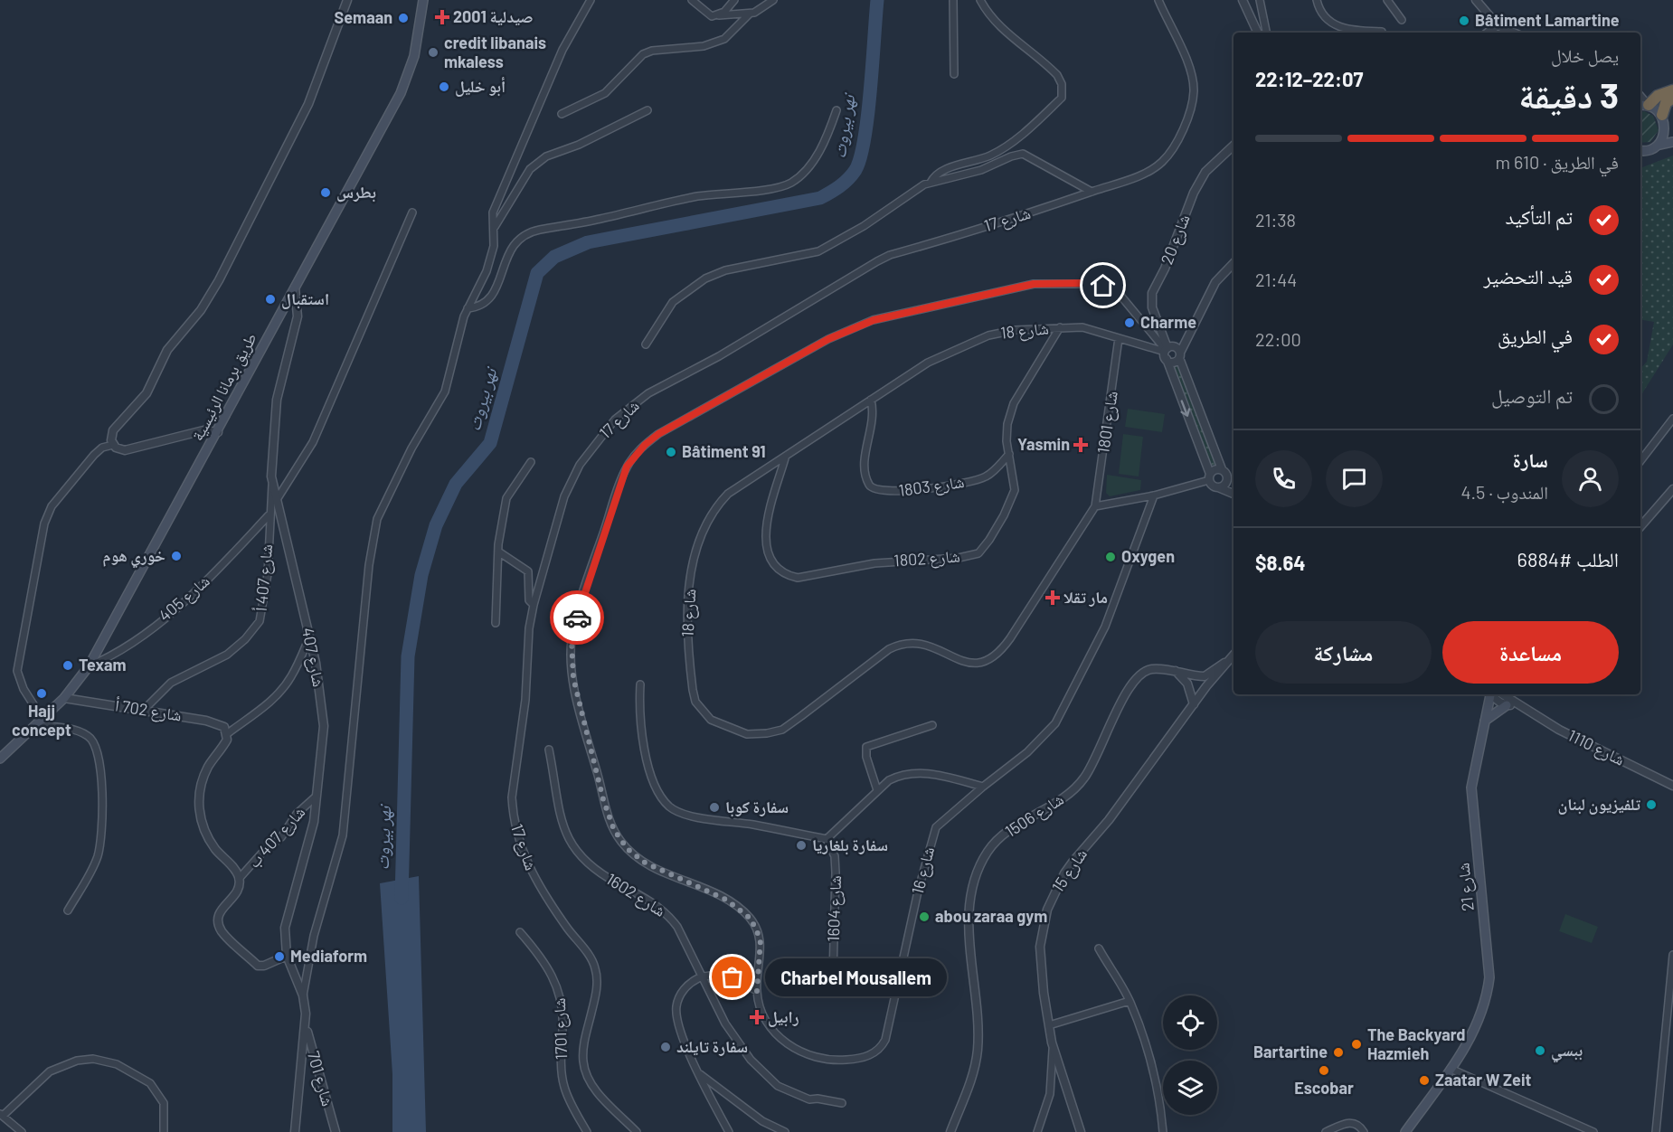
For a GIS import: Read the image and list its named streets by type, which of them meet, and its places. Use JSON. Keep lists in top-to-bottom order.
{
  "streets": {
    "main road": ["طريق برمانا الرئيسية", "شارع 21"],
    "street": [
      "شارع 17",
      "شارع 20",
      "شارع 18",
      "شارع 1801",
      "شارع 1803",
      "شارع 1802",
      "شارع 407 أ",
      "شارع 405",
      "شارع 407",
      "شارع 702 أ",
      "شارع 1110",
      "شارع 1506",
      "شارع 407 ب",
      "شارع 16",
      "شارع 15",
      "شارع 1602",
      "شارع 1604",
      "شارع 1701",
      "شارع 701"
    ]
  },
  "crossings": [
    ["شارع 20", "شارع 18"],
    ["شارع 18", "شارع 1801"],
    ["شارع 18", "شارع 1803"],
    ["شارع 18", "شارع 1802"],
    ["طريق برمانا الرئيسية", "شارع 405"],
    ["طريق برمانا الرئيسية", "شارع 407"],
    ["طريق برمانا الرئيسية", "شارع 702 أ"],
    ["شارع 1803", "شارع 1802"],
    ["شارع 407 أ", "شارع 405"],
    ["شارع 407 أ", "شارع 407"],
    ["شارع 407 أ", "شارع 702 أ"],
    ["شارع 407", "شارع 407 ب"],
    ["شارع 407", "شارع 701"],
    ["شارع 1506", "شارع 15"]
  ],
  "water": ["نهر بيروت"],
  "places": {
    "health": [
      "صيدلية 2001",
      "Yasmin",
      "مار تقلا",
      "رابيل"
    ],
    "other": [
      "Semaan",
      "Bâtiment Lamartine",
      "credit libanais mkaless",
      "أبو خليل",
      "بطرس",
      "استقبال",
      "Charme",
      "Bâtiment 91",
      "خوري هوم",
      "Oxygen",
      "Texam",
      "Hajj concept",
      "تلفيزيون لبنان",
      "سفارة كوبا",
      "سفارة بلغاريا",
      "abou zaraa gym",
      "Mediaform",
      "Charbel Mousallem",
      "The Backyard Hazmieh",
      "سفارة تايلند",
      "ببسي",
      "Bartartine",
      "Escobar",
      "Zaatar W Zeit"
    ]
  },
  "page": {
    "heading": ["3 دقيقة", "يصل خلال", "22:07–22:12"],
    "panel": [
      "سارة",
      "المندوب · 4.5",
      "الطلب #6884",
      "$8.64"
    ],
    "bar": "في الطريق · 610 m",
    "list": [
      ["تم التأكيد", "21:38"],
      ["قيد التحضير", "21:44"],
      ["في الطريق", "22:00"],
      "تم التوصيل"
    ],
    "buttons": ["مساعدة", "مشاركة"],
    "bubble": "Charbel Mousallem"
  }
}
